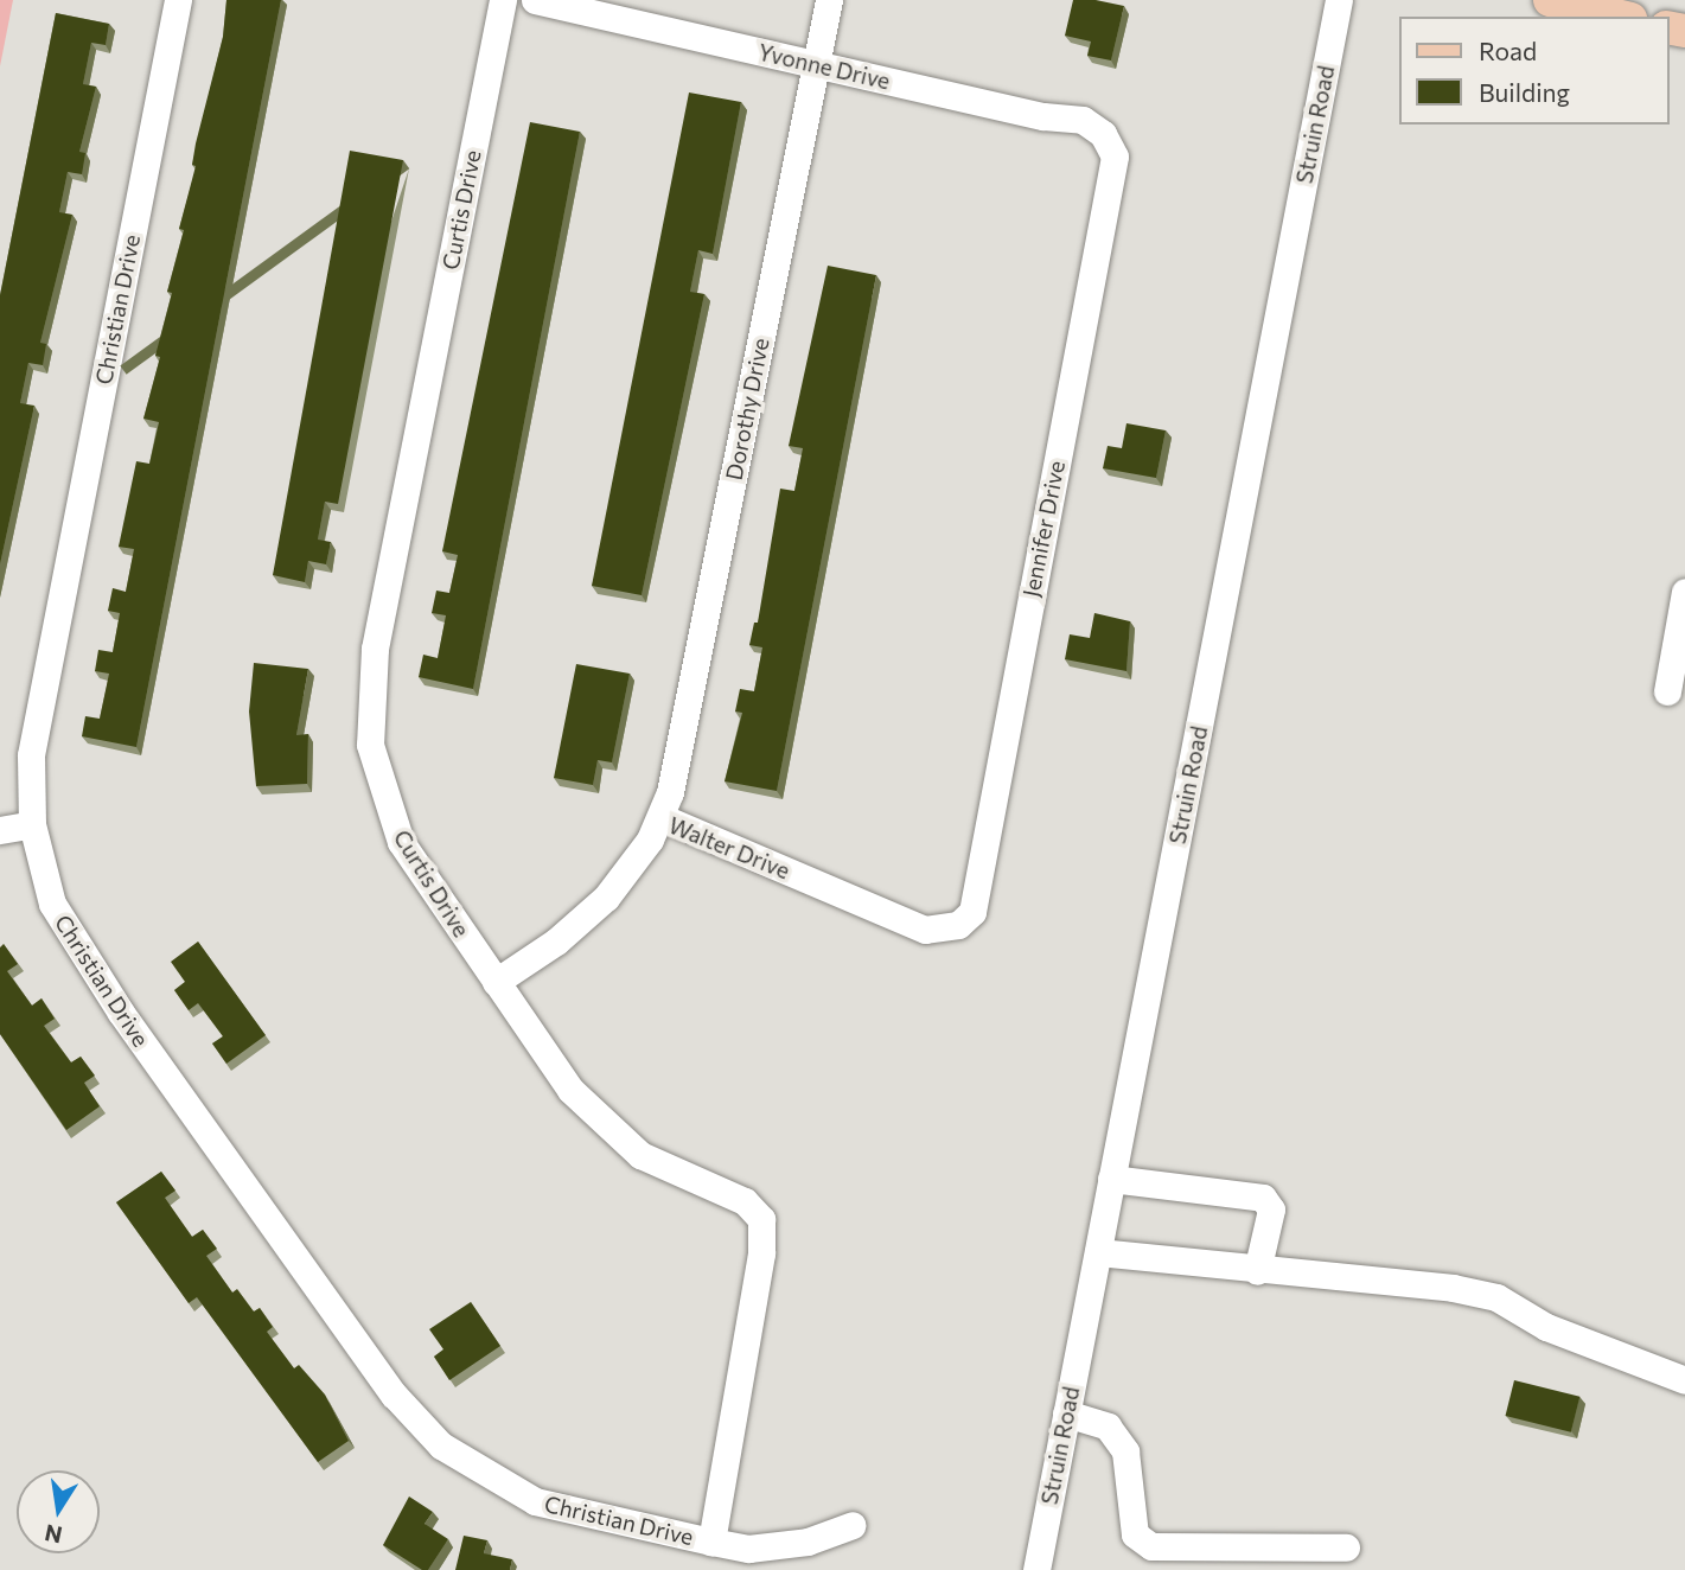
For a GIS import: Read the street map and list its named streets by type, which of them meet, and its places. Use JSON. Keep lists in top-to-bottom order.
{
  "streets": {
    "street": [
      "Yvonne Drive",
      "Struin Road",
      "Curtis Drive",
      "Christian Drive",
      "Dorothy Drive",
      "Jennifer Drive",
      "Walter Drive"
    ]
  },
  "crossings": [
    ["Yvonne Drive", "Dorothy Drive"],
    ["Yvonne Drive", "Jennifer Drive"],
    ["Curtis Drive", "Christian Drive"],
    ["Curtis Drive", "Walter Drive"],
    ["Dorothy Drive", "Walter Drive"],
    ["Jennifer Drive", "Walter Drive"]
  ],
  "legend": ["Road", "Building"],
  "north": "bottom"
}
